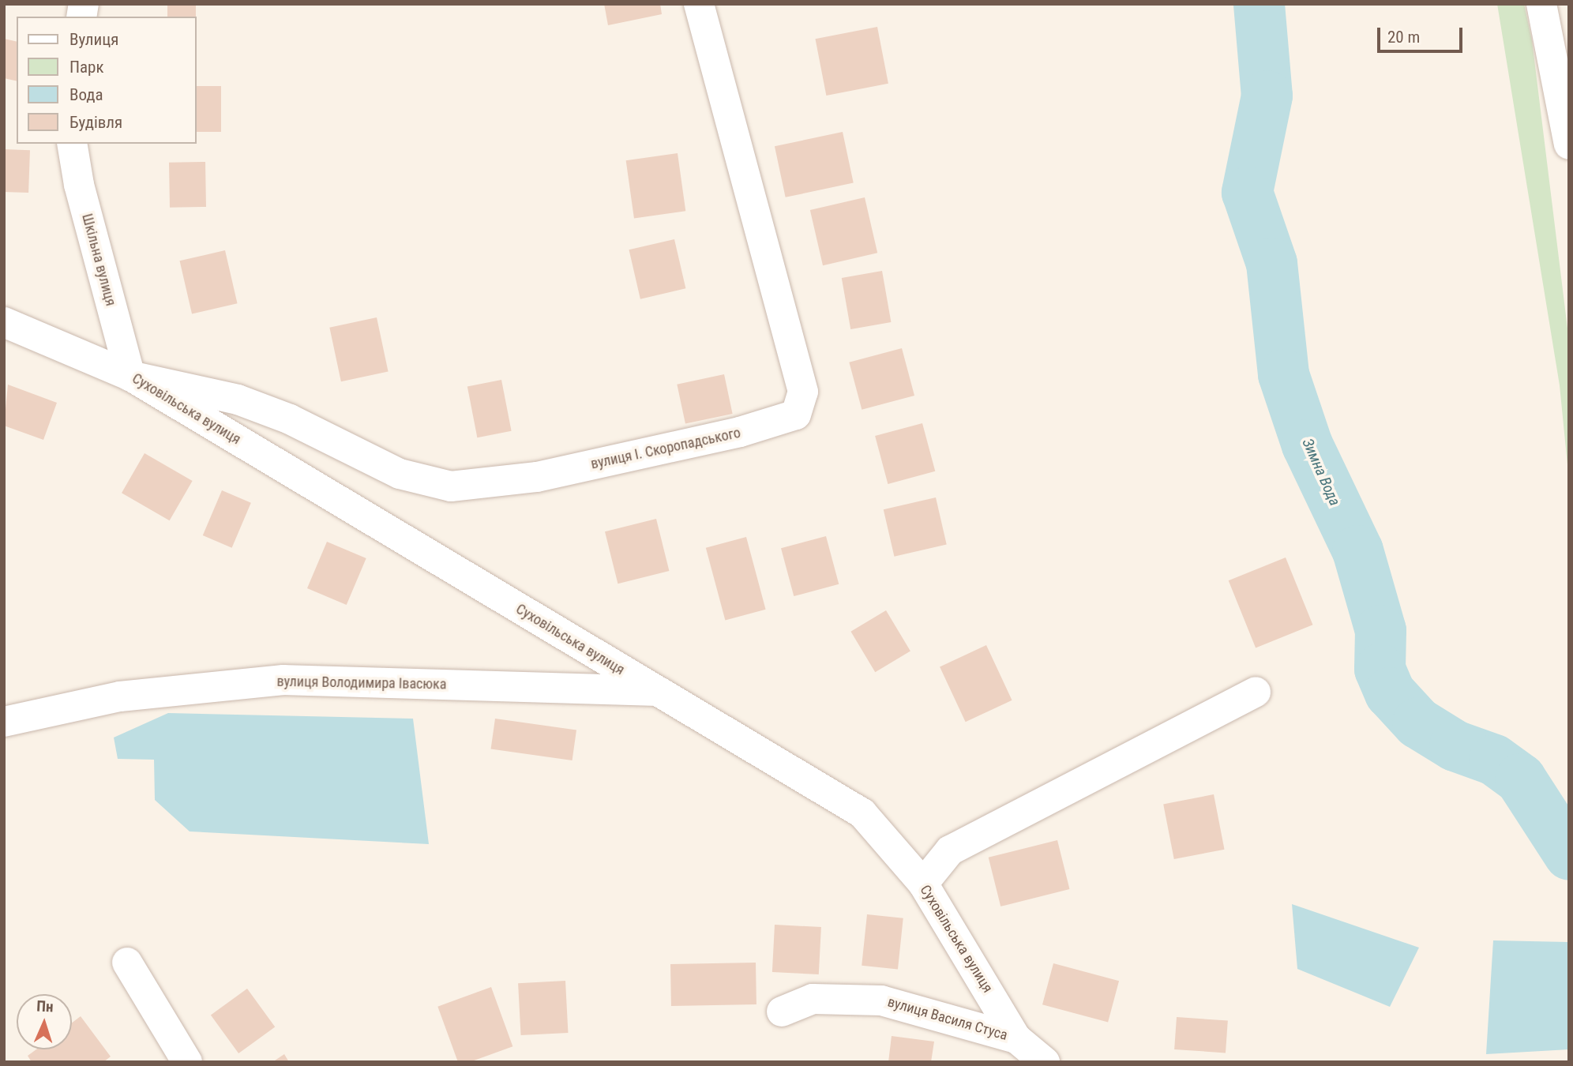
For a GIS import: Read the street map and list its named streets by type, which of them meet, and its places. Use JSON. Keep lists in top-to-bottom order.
{
  "streets": {
    "street": [
      "Шкільна вулиця",
      "Суховільська вулиця",
      "вулиця І. Скоропадського",
      "вулиця Володимира Івасюка",
      "вулиця Василя Стуса"
    ]
  },
  "crossings": [
    ["Шкільна вулиця", "Суховільська вулиця"],
    ["Шкільна вулиця", "вулиця І. Скоропадського"],
    ["Суховільська вулиця", "вулиця І. Скоропадського"],
    ["Суховільська вулиця", "вулиця Володимира Івасюка"],
    ["Суховільська вулиця", "вулиця Василя Стуса"]
  ],
  "water": ["Зимна Вода"],
  "legend": [
    "Вулиця",
    "Парк",
    "Вода",
    "Будівля"
  ],
  "scale_bar": "20 m",
  "north": "top"
}
